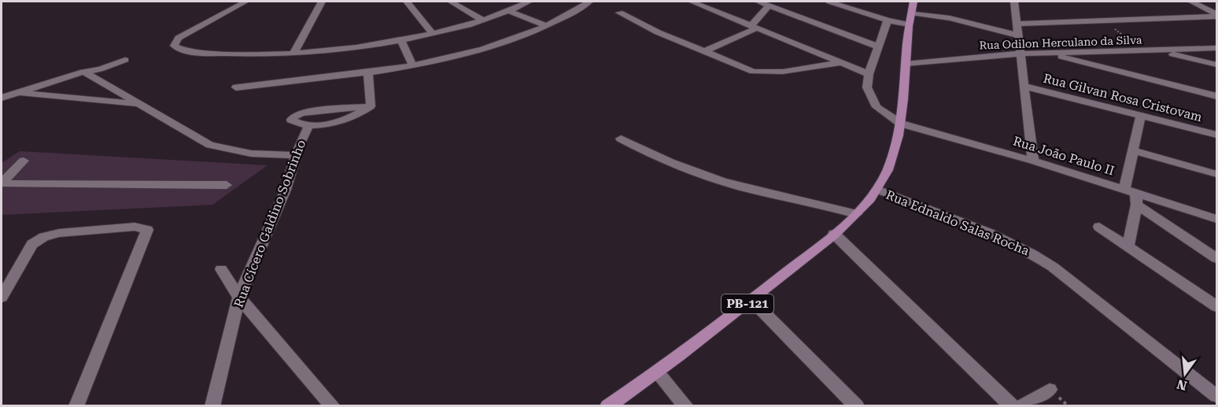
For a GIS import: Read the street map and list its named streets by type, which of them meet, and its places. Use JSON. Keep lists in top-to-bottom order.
{
  "streets": {
    "main road": ["PB-121"],
    "street": [
      "Rua Odilon Herculano da Silva",
      "Rua Gilvan Rosa Cristovam",
      "Rua João Paulo II",
      "Rua Ednaldo Salas Rocha",
      "Rua Cícero Galdino Sobrinho"
    ]
  },
  "crossings": [
    ["Rua Odilon Herculano da Silva", "PB-121"],
    ["Rua João Paulo II", "PB-121"],
    ["Rua Ednaldo Salas Rocha", "PB-121"]
  ],
  "north": "bottom"
}
